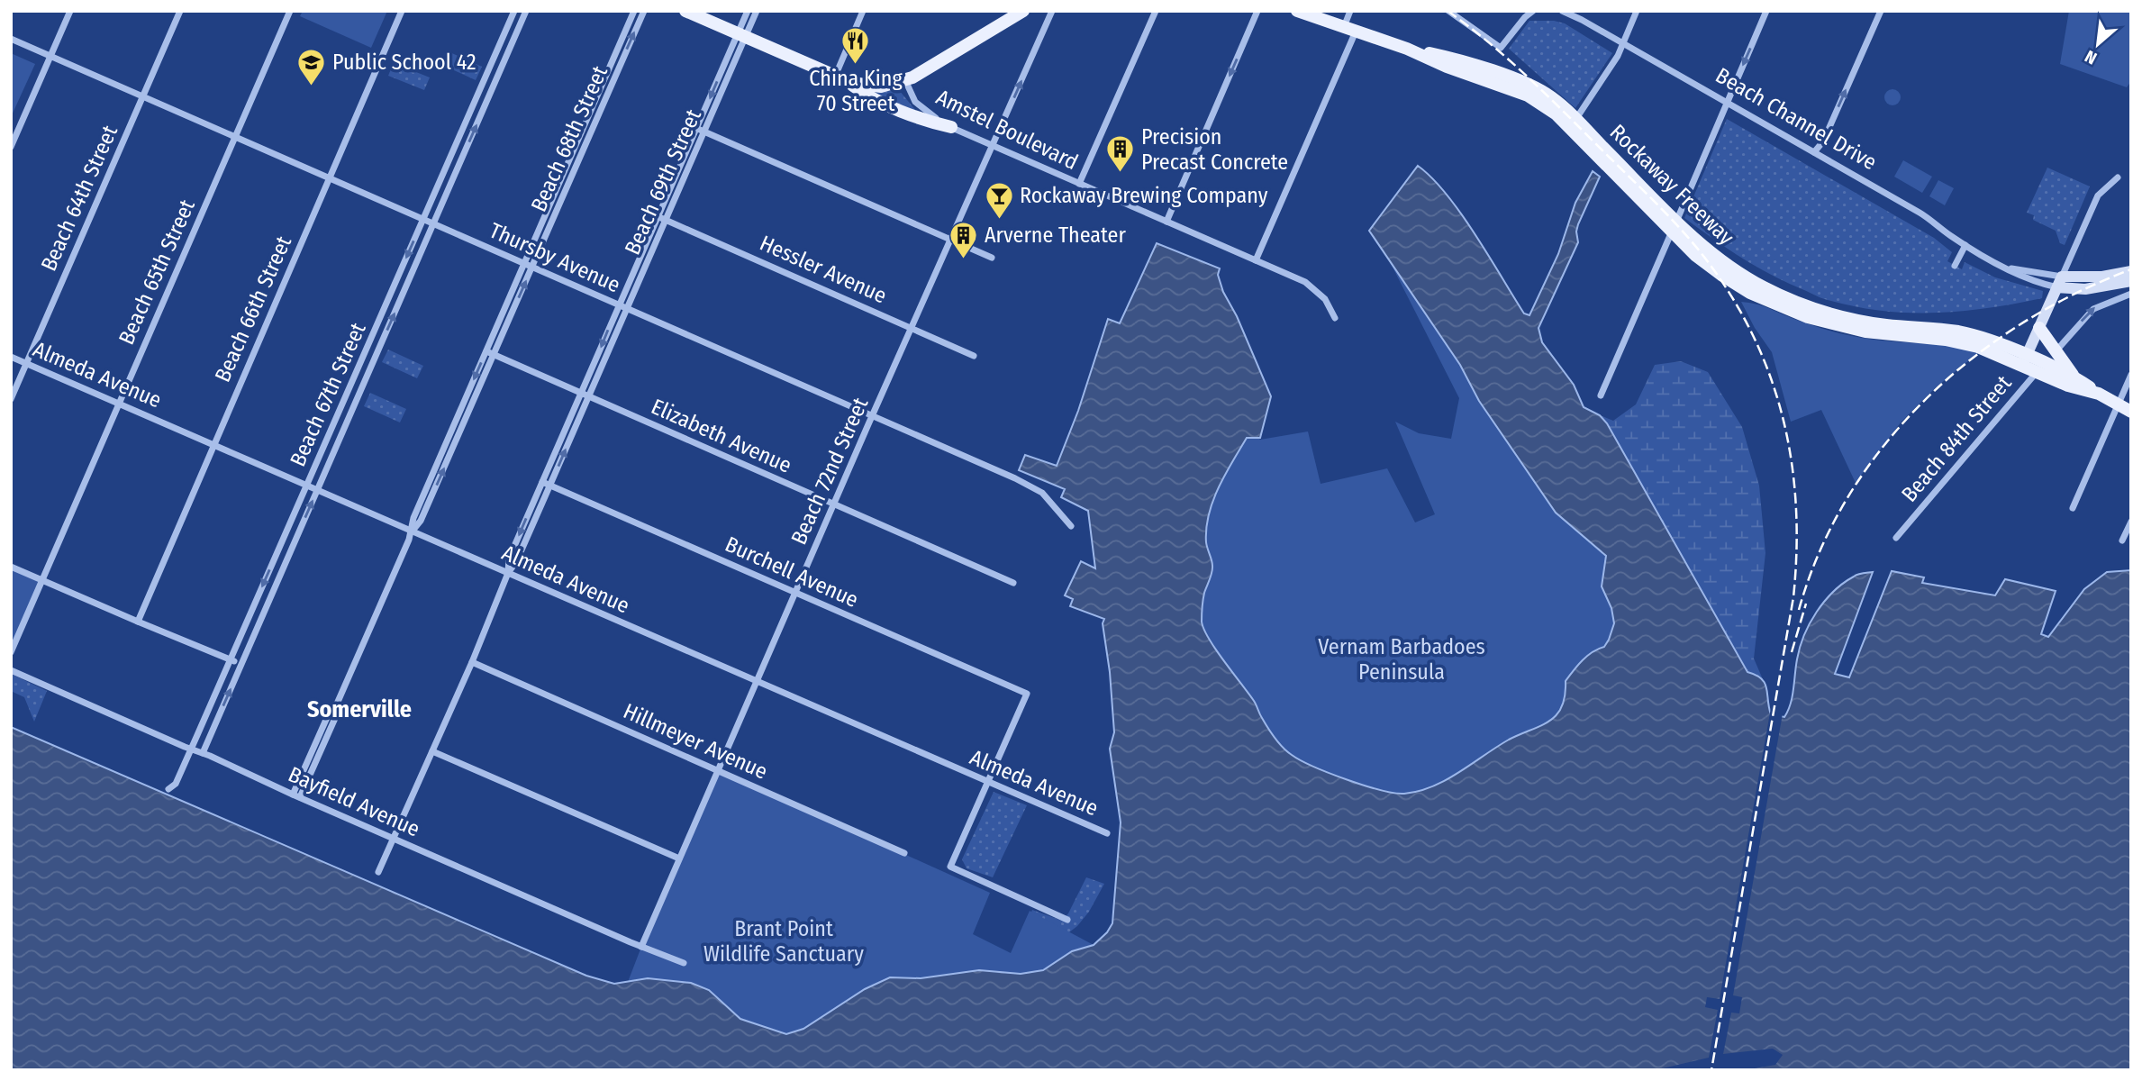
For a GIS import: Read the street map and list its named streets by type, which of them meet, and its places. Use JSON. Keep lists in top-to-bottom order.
{
  "streets": {
    "main road": ["Rockaway Freeway"],
    "street": [
      "Beach Channel Drive",
      "Amstel Boulevard",
      "Beach 68th Street",
      "Beach 69th Street",
      "Beach 64th Street",
      "Thursby Avenue",
      "Hessler Avenue",
      "Beach 65th Street",
      "Beach 66th Street",
      "Almeda Avenue",
      "Beach 67th Street",
      "Elizabeth Avenue",
      "Beach 84th Street",
      "Beach 72nd Street",
      "Burchell Avenue",
      "Hillmeyer Avenue",
      "Bayfield Avenue"
    ]
  },
  "crossings": [
    ["Beach Channel Drive", "Beach 84th Street"],
    ["Amstel Boulevard", "Beach 72nd Street"],
    ["Beach 68th Street", "Thursby Avenue"],
    ["Beach 68th Street", "Almeda Avenue"],
    ["Beach 68th Street", "Elizabeth Avenue"],
    ["Beach 68th Street", "Bayfield Avenue"],
    ["Beach 69th Street", "Thursby Avenue"],
    ["Beach 69th Street", "Hessler Avenue"],
    ["Beach 69th Street", "Almeda Avenue"],
    ["Beach 69th Street", "Elizabeth Avenue"],
    ["Beach 69th Street", "Burchell Avenue"],
    ["Beach 69th Street", "Hillmeyer Avenue"],
    ["Beach 69th Street", "Bayfield Avenue"],
    ["Rockaway Freeway", "Beach 84th Street"],
    ["Beach 64th Street", "Thursby Avenue"],
    ["Beach 64th Street", "Almeda Avenue"],
    ["Thursby Avenue", "Beach 65th Street"],
    ["Thursby Avenue", "Beach 66th Street"],
    ["Thursby Avenue", "Beach 67th Street"],
    ["Thursby Avenue", "Beach 72nd Street"],
    ["Hessler Avenue", "Beach 72nd Street"],
    ["Beach 65th Street", "Almeda Avenue"],
    ["Beach 66th Street", "Almeda Avenue"],
    ["Almeda Avenue", "Beach 67th Street"],
    ["Almeda Avenue", "Beach 72nd Street"],
    ["Almeda Avenue", "Burchell Avenue"],
    ["Beach 67th Street", "Bayfield Avenue"],
    ["Elizabeth Avenue", "Beach 72nd Street"],
    ["Beach 72nd Street", "Burchell Avenue"],
    ["Beach 72nd Street", "Hillmeyer Avenue"],
    ["Beach 72nd Street", "Bayfield Avenue"]
  ],
  "districts": ["Somerville"],
  "parks": ["Vernam Barbadoes Peninsula", "Brant Point Wildlife Sanctuary"],
  "places": {
    "restaurant": ["China King 70 Street"],
    "school or university": ["Public School 42"],
    "building": ["Precision Precast Concrete", "Arverne Theater"],
    "bar": ["Rockaway Brewing Company"]
  },
  "north": "bottom left"
}
